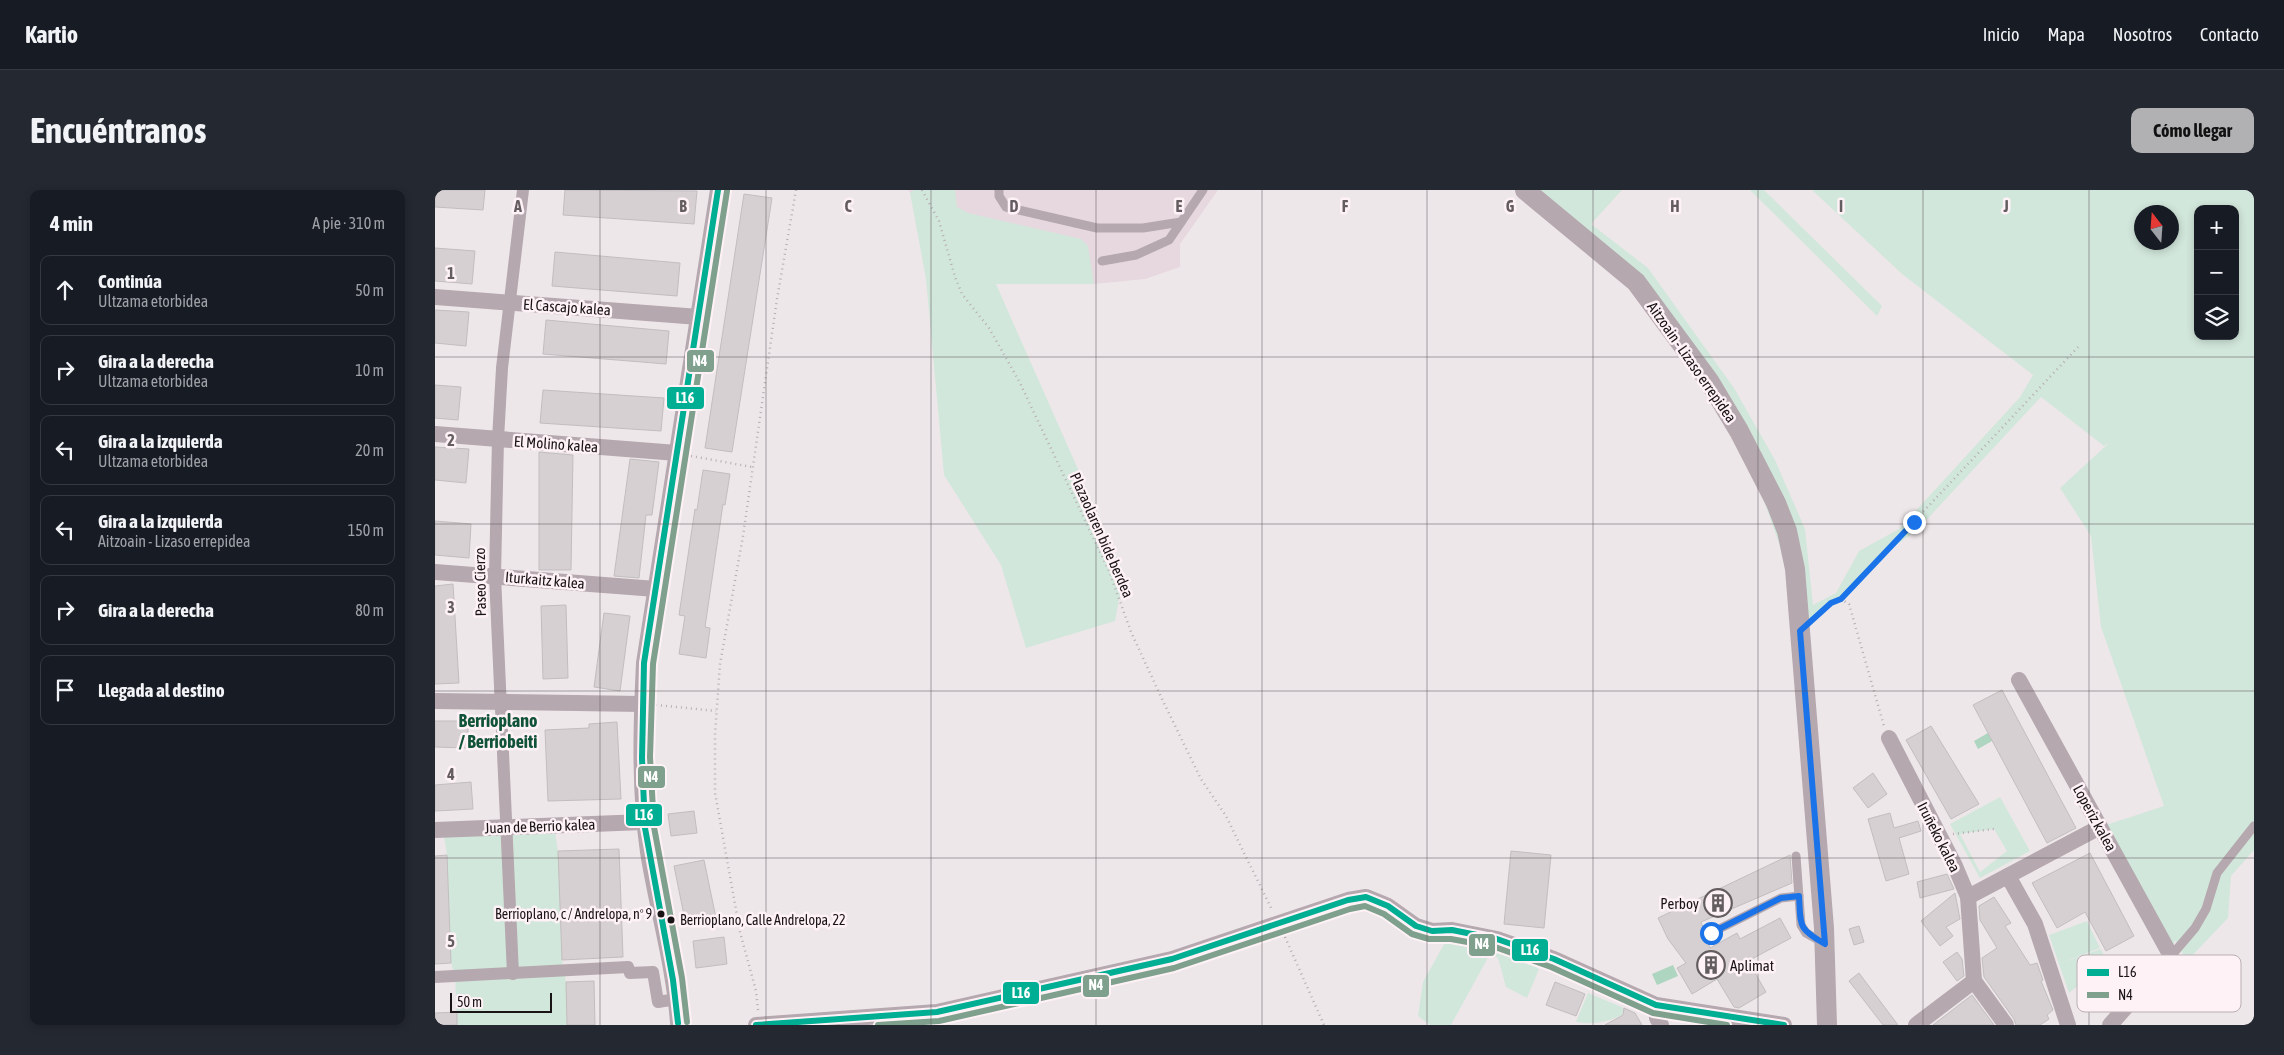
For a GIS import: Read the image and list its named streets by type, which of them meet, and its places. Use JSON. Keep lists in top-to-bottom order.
{
  "streets": {
    "street": [
      "El Cascajo kalea",
      "Aitzoain - Lizaso errepidea",
      "El Molino kalea",
      "Iturkaitz kalea",
      "Paseo Cierzo",
      "Loperiz kalea",
      "Juan de Berrio kalea",
      "Iruñeko kalea"
    ],
    "path": ["Plazaolaren bide berdea"]
  },
  "crossings": [
    ["El Cascajo kalea", "Paseo Cierzo"],
    ["El Molino kalea", "Paseo Cierzo"],
    ["Iturkaitz kalea", "Paseo Cierzo"],
    ["Paseo Cierzo", "Juan de Berrio kalea"]
  ],
  "districts": ["Berrioplano / Berriobeiti"],
  "places": {
    "building": ["Perboy", "Aplimat"],
    "other": ["Berrioplano, c / Andrelopa, nº 9", "Berrioplano, Calle Andrelopa, 22"]
  },
  "lines": ["transit line L16", "transit line N4"],
  "legend": ["L16", "N4"],
  "scale_bar": "50 m",
  "north": "top",
  "page": {
    "header": "Kartio",
    "nav": [
      "Inicio",
      "Mapa",
      "Nosotros",
      "Contacto"
    ],
    "buttons": "Cómo llegar",
    "title": "Encuéntranos",
    "heading": ["4 min", "A pie · 310 m"],
    "map_buttons": ["+", "−"],
    "list": [
      ["Continúa", "Ultzama etorbidea", "50 m"],
      ["Gira a la derecha", "Ultzama etorbidea", "10 m"],
      ["Gira a la izquierda", "Ultzama etorbidea", "20 m"],
      ["Gira a la izquierda", "Aitzoain - Lizaso errepidea", "150 m"],
      ["Gira a la derecha", "80 m"],
      "Llegada al destino"
    ],
    "scale": "50 m"
  },
  "grid": {
    "columns": [
      "A",
      "B",
      "C",
      "D",
      "E",
      "F",
      "G",
      "H",
      "I",
      "J"
    ],
    "rows": [
      "1",
      "2",
      "3",
      "4",
      "5"
    ]
  }
}
